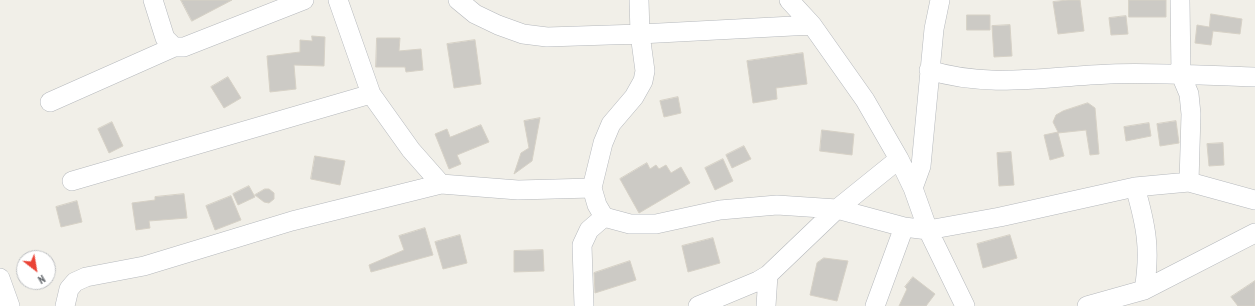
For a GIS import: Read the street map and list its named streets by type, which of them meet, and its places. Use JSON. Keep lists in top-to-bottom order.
{
  "north": "bottom right"
}
